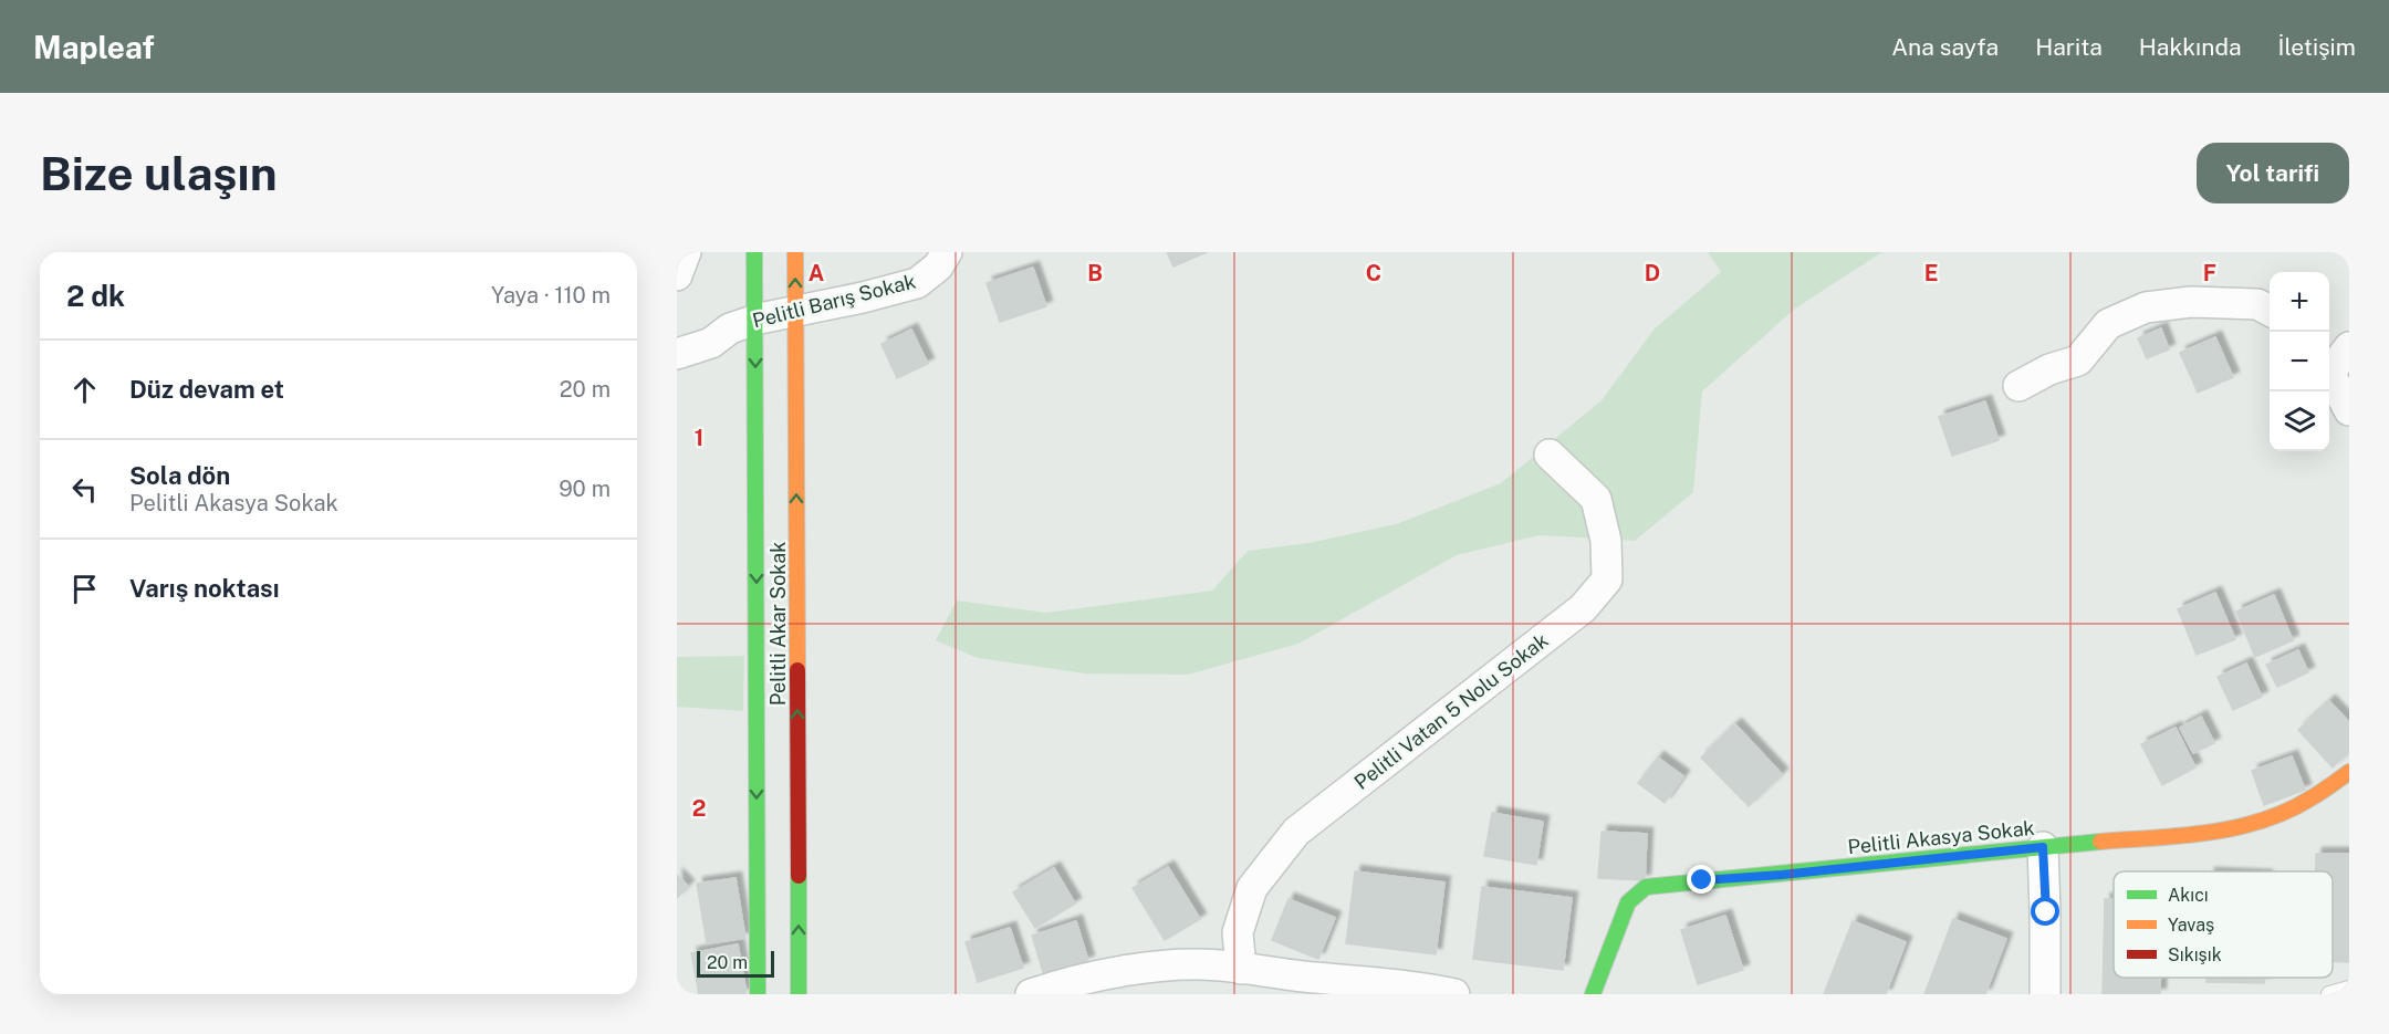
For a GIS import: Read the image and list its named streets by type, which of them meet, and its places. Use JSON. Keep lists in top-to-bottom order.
{
  "streets": {
    "main road": ["Pelitli Akar Sokak", "Pelitli Akasya Sokak"],
    "street": ["Pelitli Barış Sokak", "Pelitli Vatan 5 Nolu Sokak"]
  },
  "crossings": [
    ["Pelitli Barış Sokak", "Pelitli Akar Sokak"]
  ],
  "legend": ["Akıcı", "Yavaş", "Sıkışık"],
  "scale_bar": "20 m",
  "page": {
    "header": "Mapleaf",
    "nav": [
      "Ana sayfa",
      "Harita",
      "Hakkında",
      "İletişim"
    ],
    "buttons": "Yol tarifi",
    "title": "Bize ulaşın",
    "heading": ["2 dk", "Yaya · 110 m"],
    "map_buttons": ["+", "−"],
    "list": [
      ["Düz devam et", "20 m"],
      ["Sola dön", "Pelitli Akasya Sokak", "90 m"],
      "Varış noktası"
    ],
    "scale": "20 m"
  },
  "grid": {
    "columns": [
      "A",
      "B",
      "C",
      "D",
      "E",
      "F"
    ],
    "rows": ["1", "2"]
  }
}
